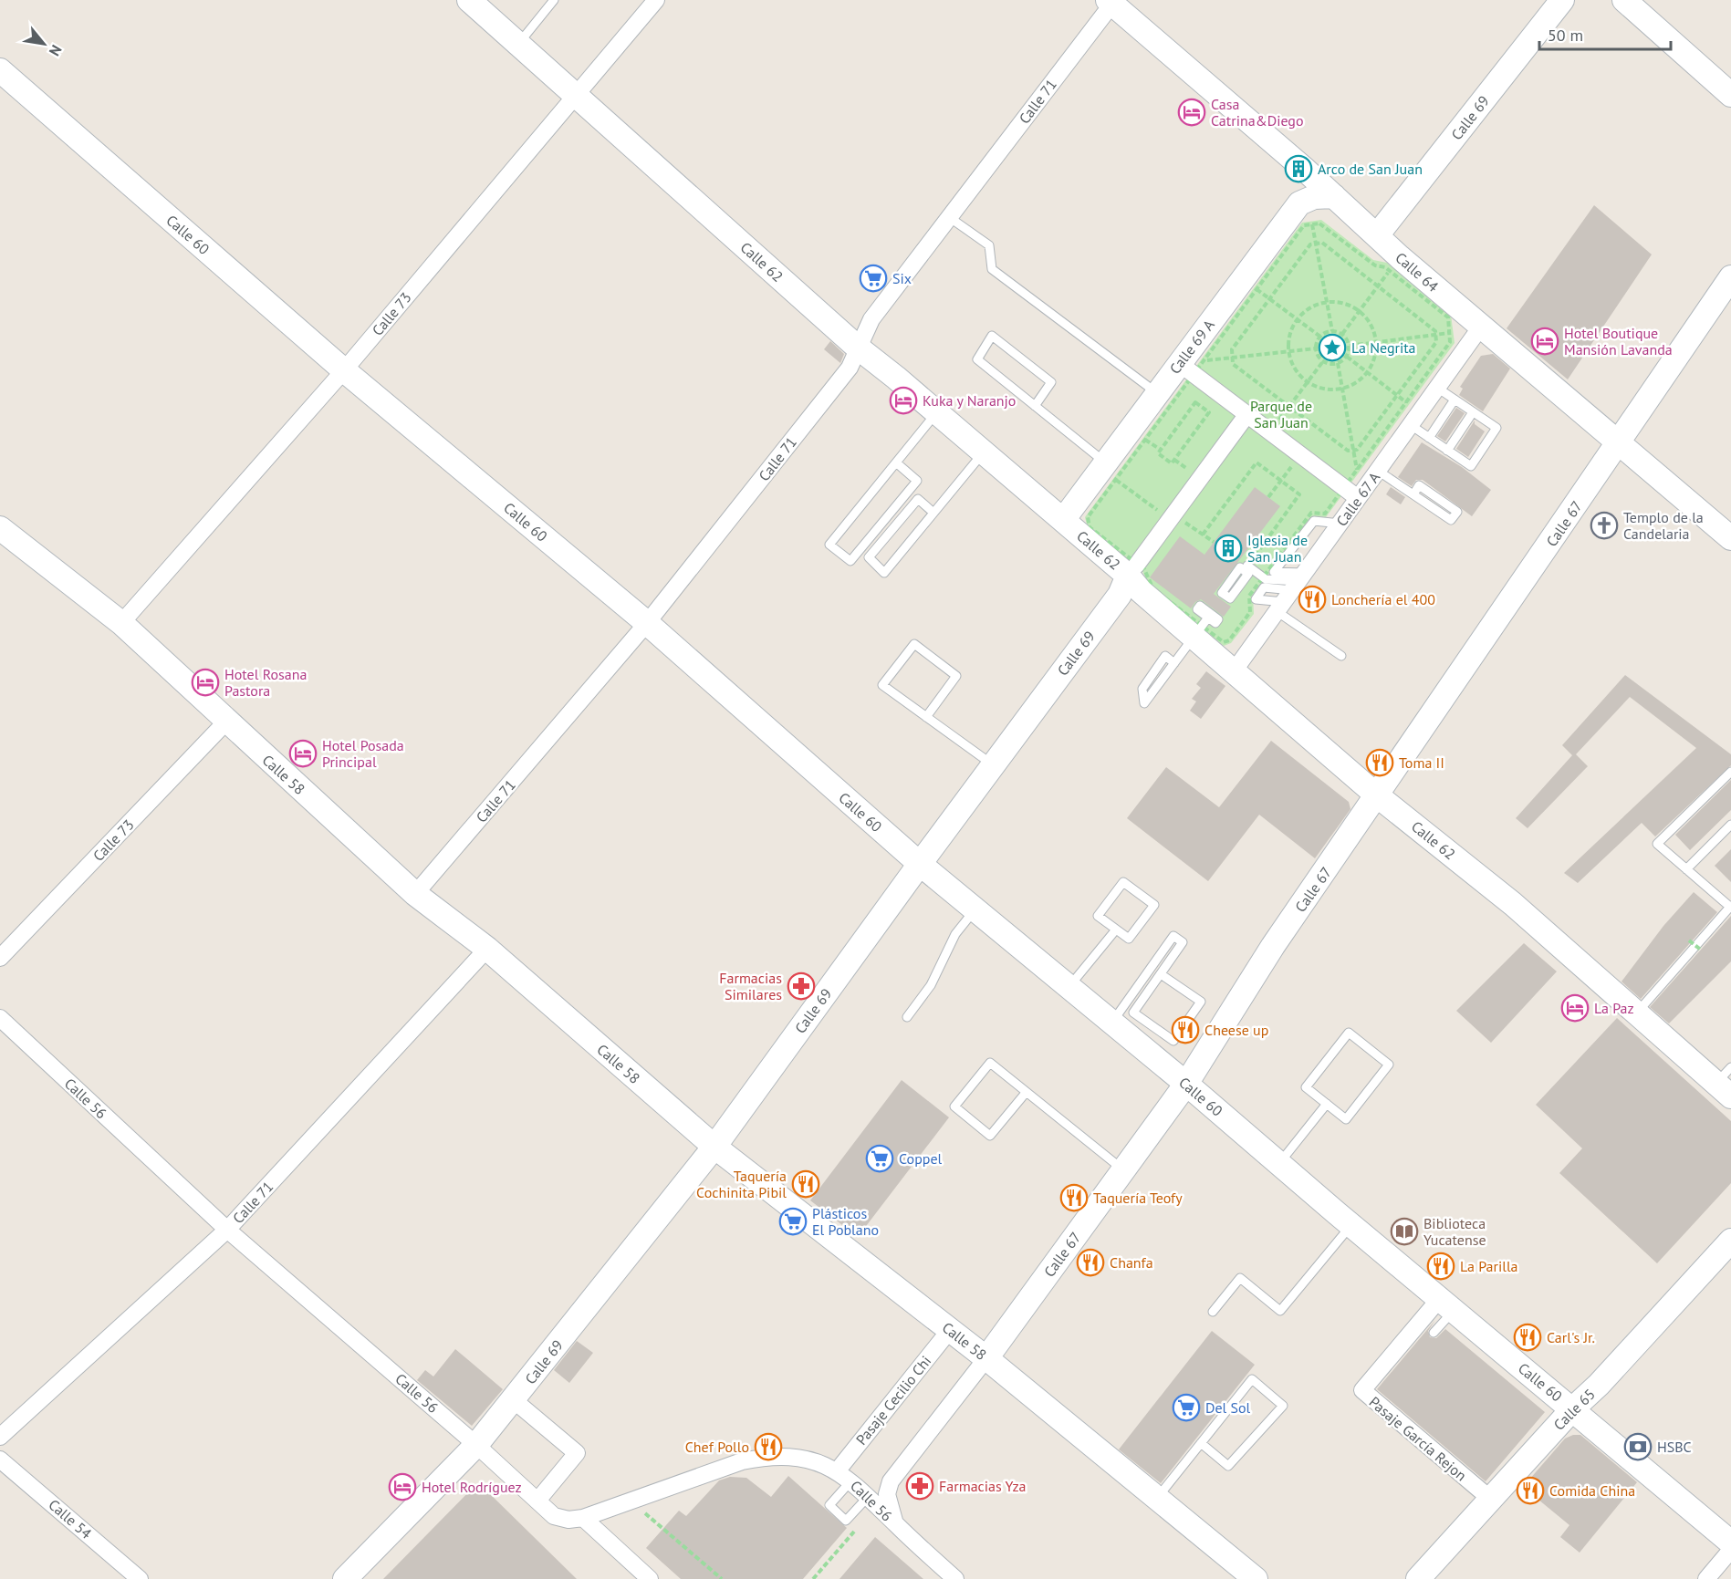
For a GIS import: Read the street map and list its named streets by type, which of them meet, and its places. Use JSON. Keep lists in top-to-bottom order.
{
  "streets": {
    "main road": [
      "Calle 69",
      "Calle 60",
      "Calle 62",
      "Calle 64",
      "Calle 69 A",
      "Calle 67",
      "Calle 58",
      "Calle 65"
    ],
    "street": [
      "Calle 71",
      "Calle 73",
      "Calle 67 A",
      "Calle 56",
      "Pasaje Cecilio Chi",
      "Pasaje García Rejon",
      "Calle 54"
    ]
  },
  "crossings": [
    ["Calle 71", "Calle 60"],
    ["Calle 71", "Calle 62"],
    ["Calle 71", "Calle 64"],
    ["Calle 71", "Calle 58"],
    ["Calle 71", "Calle 56"],
    ["Calle 69", "Calle 60"],
    ["Calle 69", "Calle 62"],
    ["Calle 69", "Calle 64"],
    ["Calle 69", "Calle 58"],
    ["Calle 69", "Calle 56"],
    ["Calle 60", "Calle 73"],
    ["Calle 60", "Calle 67"],
    ["Calle 60", "Calle 65"],
    ["Calle 60", "Pasaje García Rejon"],
    ["Calle 62", "Calle 73"],
    ["Calle 62", "Calle 69 A"],
    ["Calle 62", "Calle 67 A"],
    ["Calle 62", "Calle 67"],
    ["Calle 64", "Calle 69 A"],
    ["Calle 64", "Calle 67 A"],
    ["Calle 64", "Calle 67"],
    ["Calle 73", "Calle 58"],
    ["Calle 67", "Calle 58"],
    ["Calle 67", "Calle 56"],
    ["Calle 58", "Pasaje Cecilio Chi"],
    ["Calle 56", "Pasaje Cecilio Chi"]
  ],
  "parks": ["Parque de San Juan"],
  "places": {
    "hotel": [
      "Casa Catrina&Diego",
      "Hotel Boutique Mansión Lavanda",
      "Kuka y Naranjo",
      "Hotel Rosana Pastora",
      "Hotel Posada Principal",
      "La Paz",
      "Hotel Rodríguez"
    ],
    "building": ["Arco de San Juan", "Iglesia de San Juan"],
    "supermarket": [
      "Six",
      "Coppel",
      "Plásticos El Poblano",
      "Del Sol"
    ],
    "place": ["La Negrita"],
    "church": ["Templo de la Candelaria"],
    "restaurant": [
      "Lonchería el 400",
      "Toma II",
      "Cheese up",
      "Taquería Cochinita Pibil",
      "Taquería Teofy",
      "Chanfa",
      "La Parilla",
      "Carl's Jr.",
      "Chef Pollo",
      "Comida China"
    ],
    "pharmacy": ["Farmacias Similares", "Farmacias Yza"],
    "library": ["Biblioteca Yucatense"],
    "bank": ["HSBC"]
  },
  "scale_bar": "50 m",
  "north": "bottom right"
}
